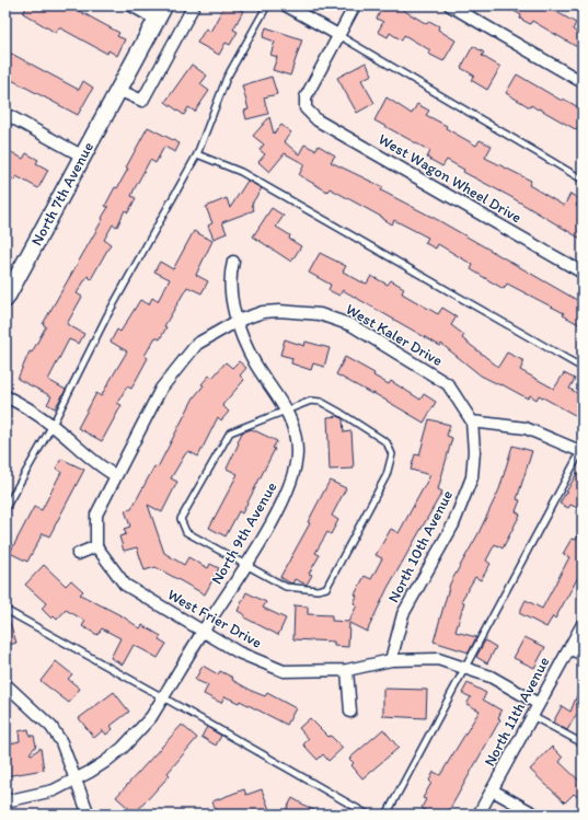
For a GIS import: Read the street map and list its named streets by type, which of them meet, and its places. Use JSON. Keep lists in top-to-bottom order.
{
  "streets": {
    "main road": ["North 7th Avenue"],
    "street": [
      "West Wagon Wheel Drive",
      "West Kaler Drive",
      "North 9th Avenue",
      "North 10th Avenue",
      "West Frier Drive",
      "North 11th Avenue"
    ]
  },
  "crossings": [
    ["West Kaler Drive", "North 9th Avenue"],
    ["West Kaler Drive", "North 10th Avenue"],
    ["North 9th Avenue", "West Frier Drive"],
    ["North 10th Avenue", "West Frier Drive"],
    ["West Frier Drive", "North 11th Avenue"]
  ]
}
